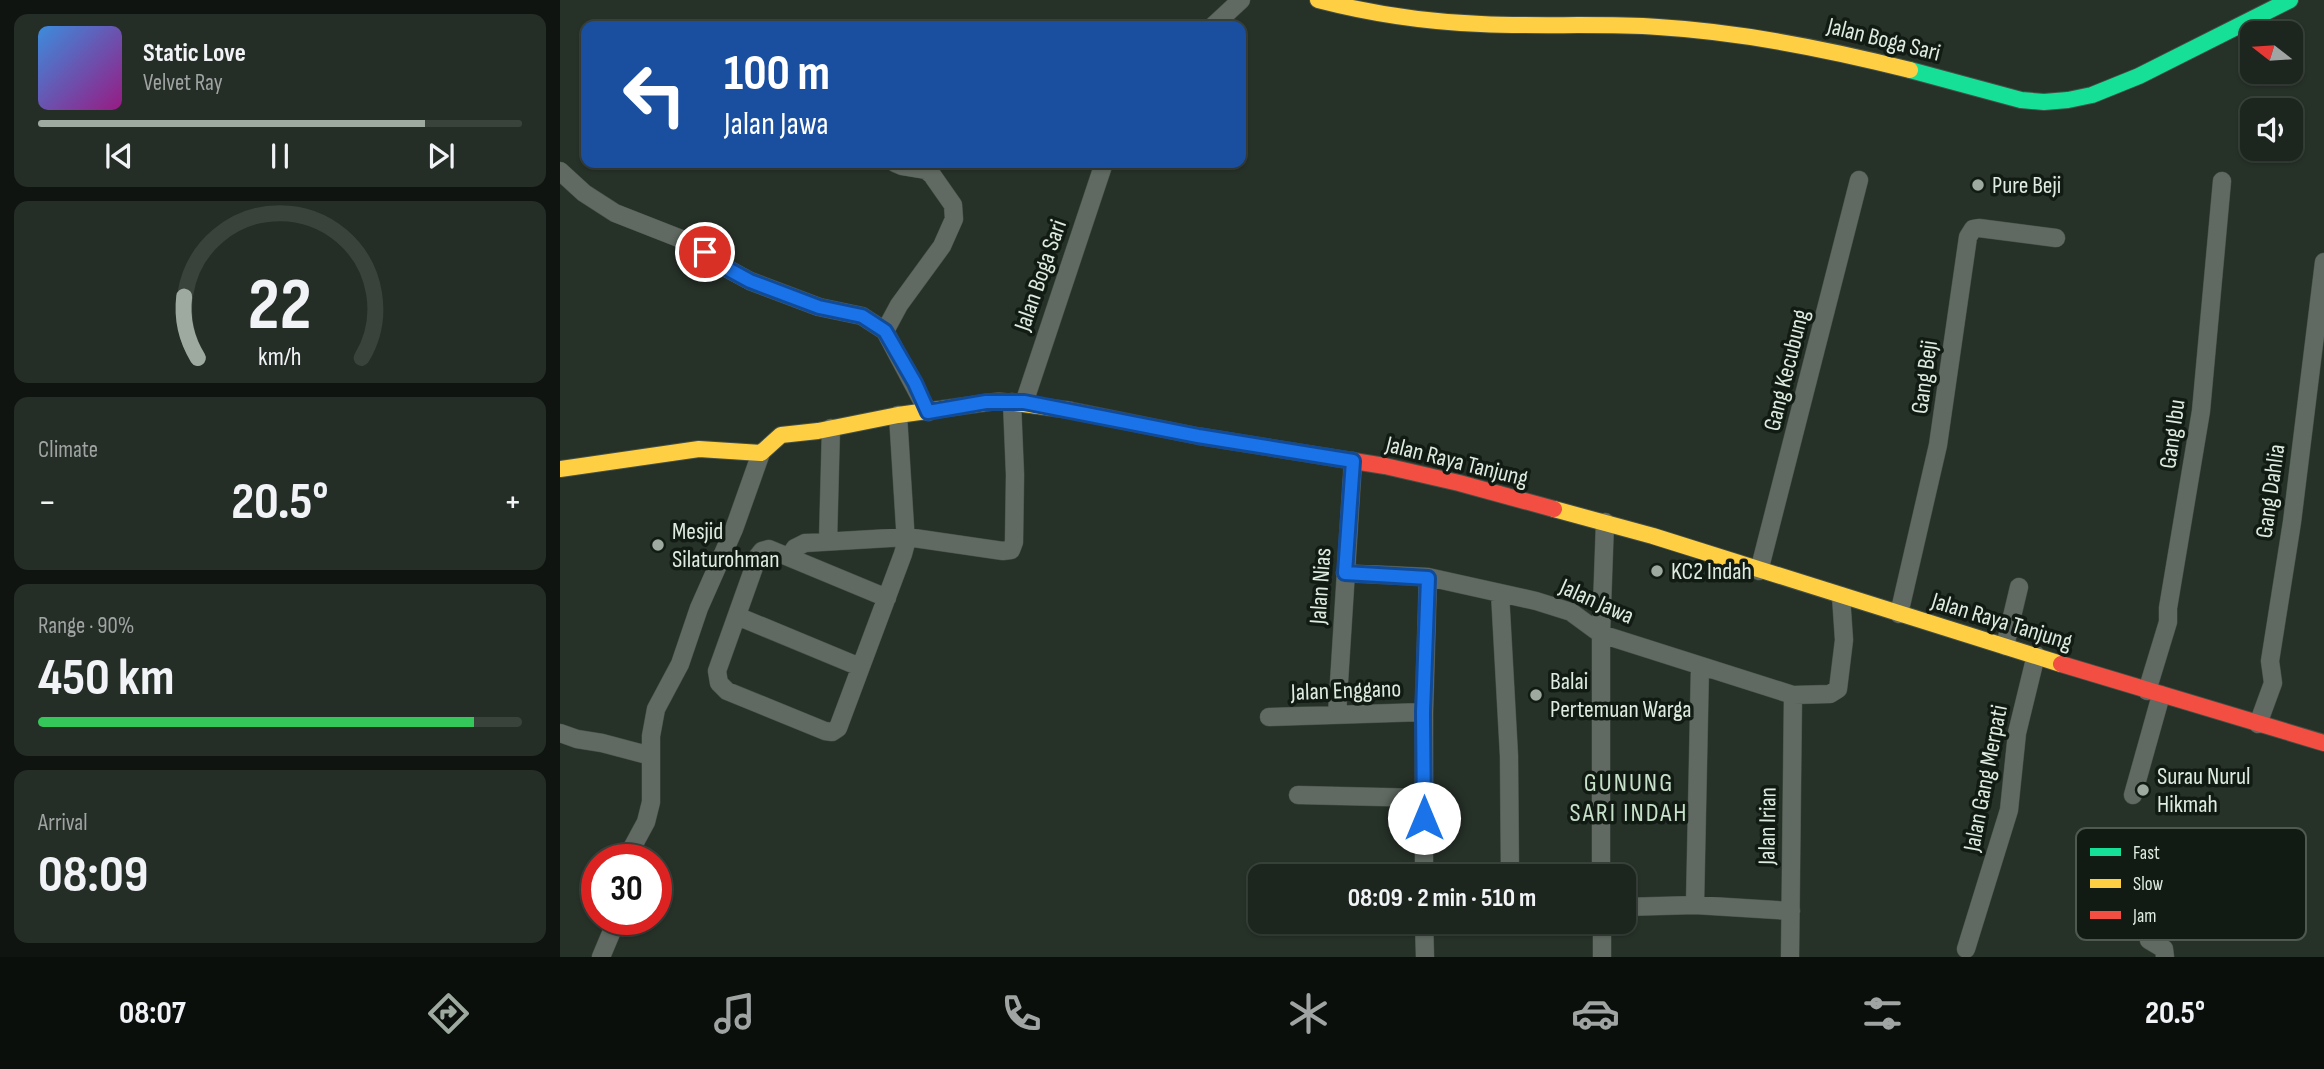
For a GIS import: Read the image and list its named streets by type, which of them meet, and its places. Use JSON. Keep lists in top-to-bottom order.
{
  "streets": {
    "main road": ["Jalan Boga Sari", "Jalan Raya Tanjung"],
    "street": [
      "Gang Kecubung",
      "Gang Beji",
      "Gang Ibu",
      "Gang Dahlia",
      "Jalan Nias",
      "Jalan Jawa",
      "Jalan Enggano",
      "Jalan Gang Merpati",
      "Jalan Irian"
    ]
  },
  "crossings": [
    ["Jalan Boga Sari", "Jalan Raya Tanjung"],
    ["Gang Kecubung", "Jalan Raya Tanjung"],
    ["Gang Beji", "Jalan Raya Tanjung"],
    ["Gang Ibu", "Jalan Raya Tanjung"],
    ["Jalan Raya Tanjung", "Gang Dahlia"],
    ["Jalan Raya Tanjung", "Jalan Nias"],
    ["Jalan Raya Tanjung", "Jalan Jawa"],
    ["Jalan Raya Tanjung", "Jalan Gang Merpati"],
    ["Jalan Nias", "Jalan Jawa"],
    ["Jalan Nias", "Jalan Enggano"],
    ["Jalan Jawa", "Jalan Irian"]
  ],
  "districts": ["GUNUNG SARI INDAH"],
  "places": [
    "Pure Beji",
    "Mesjid Silaturohman",
    "KC2 Indah",
    "Balai Pertemuan Warga",
    "Surau Nurul Hikmah"
  ],
  "legend": ["Fast", "Slow", "Jam"],
  "north": "left",
  "page": {
    "turn": ["100 m", "Jalan Jawa"],
    "song": ["Static Love", "Velvet Ray"],
    "tile": [
      "Climate",
      ["Range · 90%", "450 km"],
      ["Arrival", "08:09"]
    ],
    "heat": ["−", "20.5°", "+"],
    "limit": "30",
    "trip": "08:09 · 2 min · 510 m",
    "tabs": ["08:07", "20.5°"],
    "gauge": ["22", "km/h"]
  }
}
